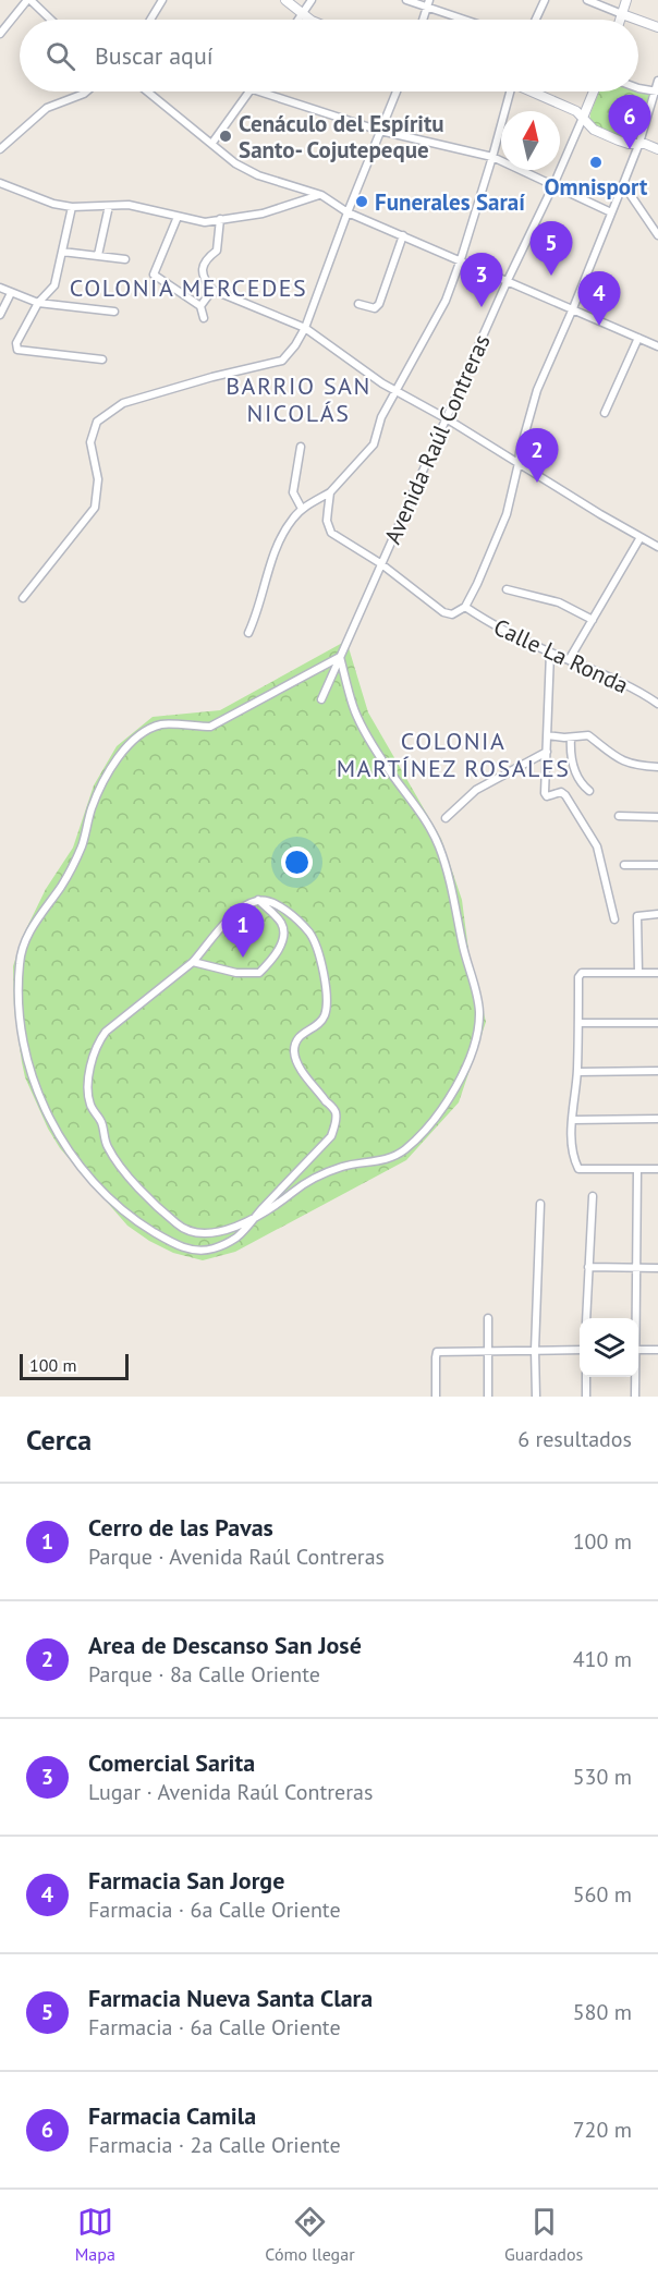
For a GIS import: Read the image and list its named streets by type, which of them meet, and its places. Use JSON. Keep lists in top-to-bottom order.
{
  "streets": {
    "street": ["Avenida Raúl Contreras", "Calle La Ronda"]
  },
  "districts": ["COLONIA MERCEDES", "BARRIO SAN NICOLÁS", "COLONIA MARTÍNEZ ROSALES"],
  "places": ["Cenáculo del Espíritu Santo- Cojutepeque", "Omnisport", "Funerales Saraí"],
  "scale_bar": "100 m",
  "north": "top",
  "page": {
    "search": "Buscar aquí",
    "pins": [
      "6",
      "5",
      "3",
      "4",
      "2",
      "1"
    ],
    "scale": "100 m",
    "heading": ["Cerca", "6 resultados"],
    "list": [
      {
        "mark": "1",
        "name": "Cerro de las Pavas",
        "note": "Parque · Avenida Raúl Contreras",
        "value": "100 m"
      },
      {
        "mark": "2",
        "name": "Area de Descanso San José",
        "note": "Parque · 8a Calle Oriente",
        "value": "410 m"
      },
      {
        "mark": "3",
        "name": "Comercial Sarita",
        "note": "Lugar · Avenida Raúl Contreras",
        "value": "530 m"
      },
      {
        "mark": "4",
        "name": "Farmacia San Jorge",
        "note": "Farmacia · 6a Calle Oriente",
        "value": "560 m"
      },
      {
        "mark": "5",
        "name": "Farmacia Nueva Santa Clara",
        "note": "Farmacia · 6a Calle Oriente",
        "value": "580 m"
      },
      {
        "mark": "6",
        "name": "Farmacia Camila",
        "note": "Farmacia · 2a Calle Oriente",
        "value": "720 m"
      }
    ],
    "nav": ["Mapa", "Cómo llegar", "Guardados"]
  }
}
